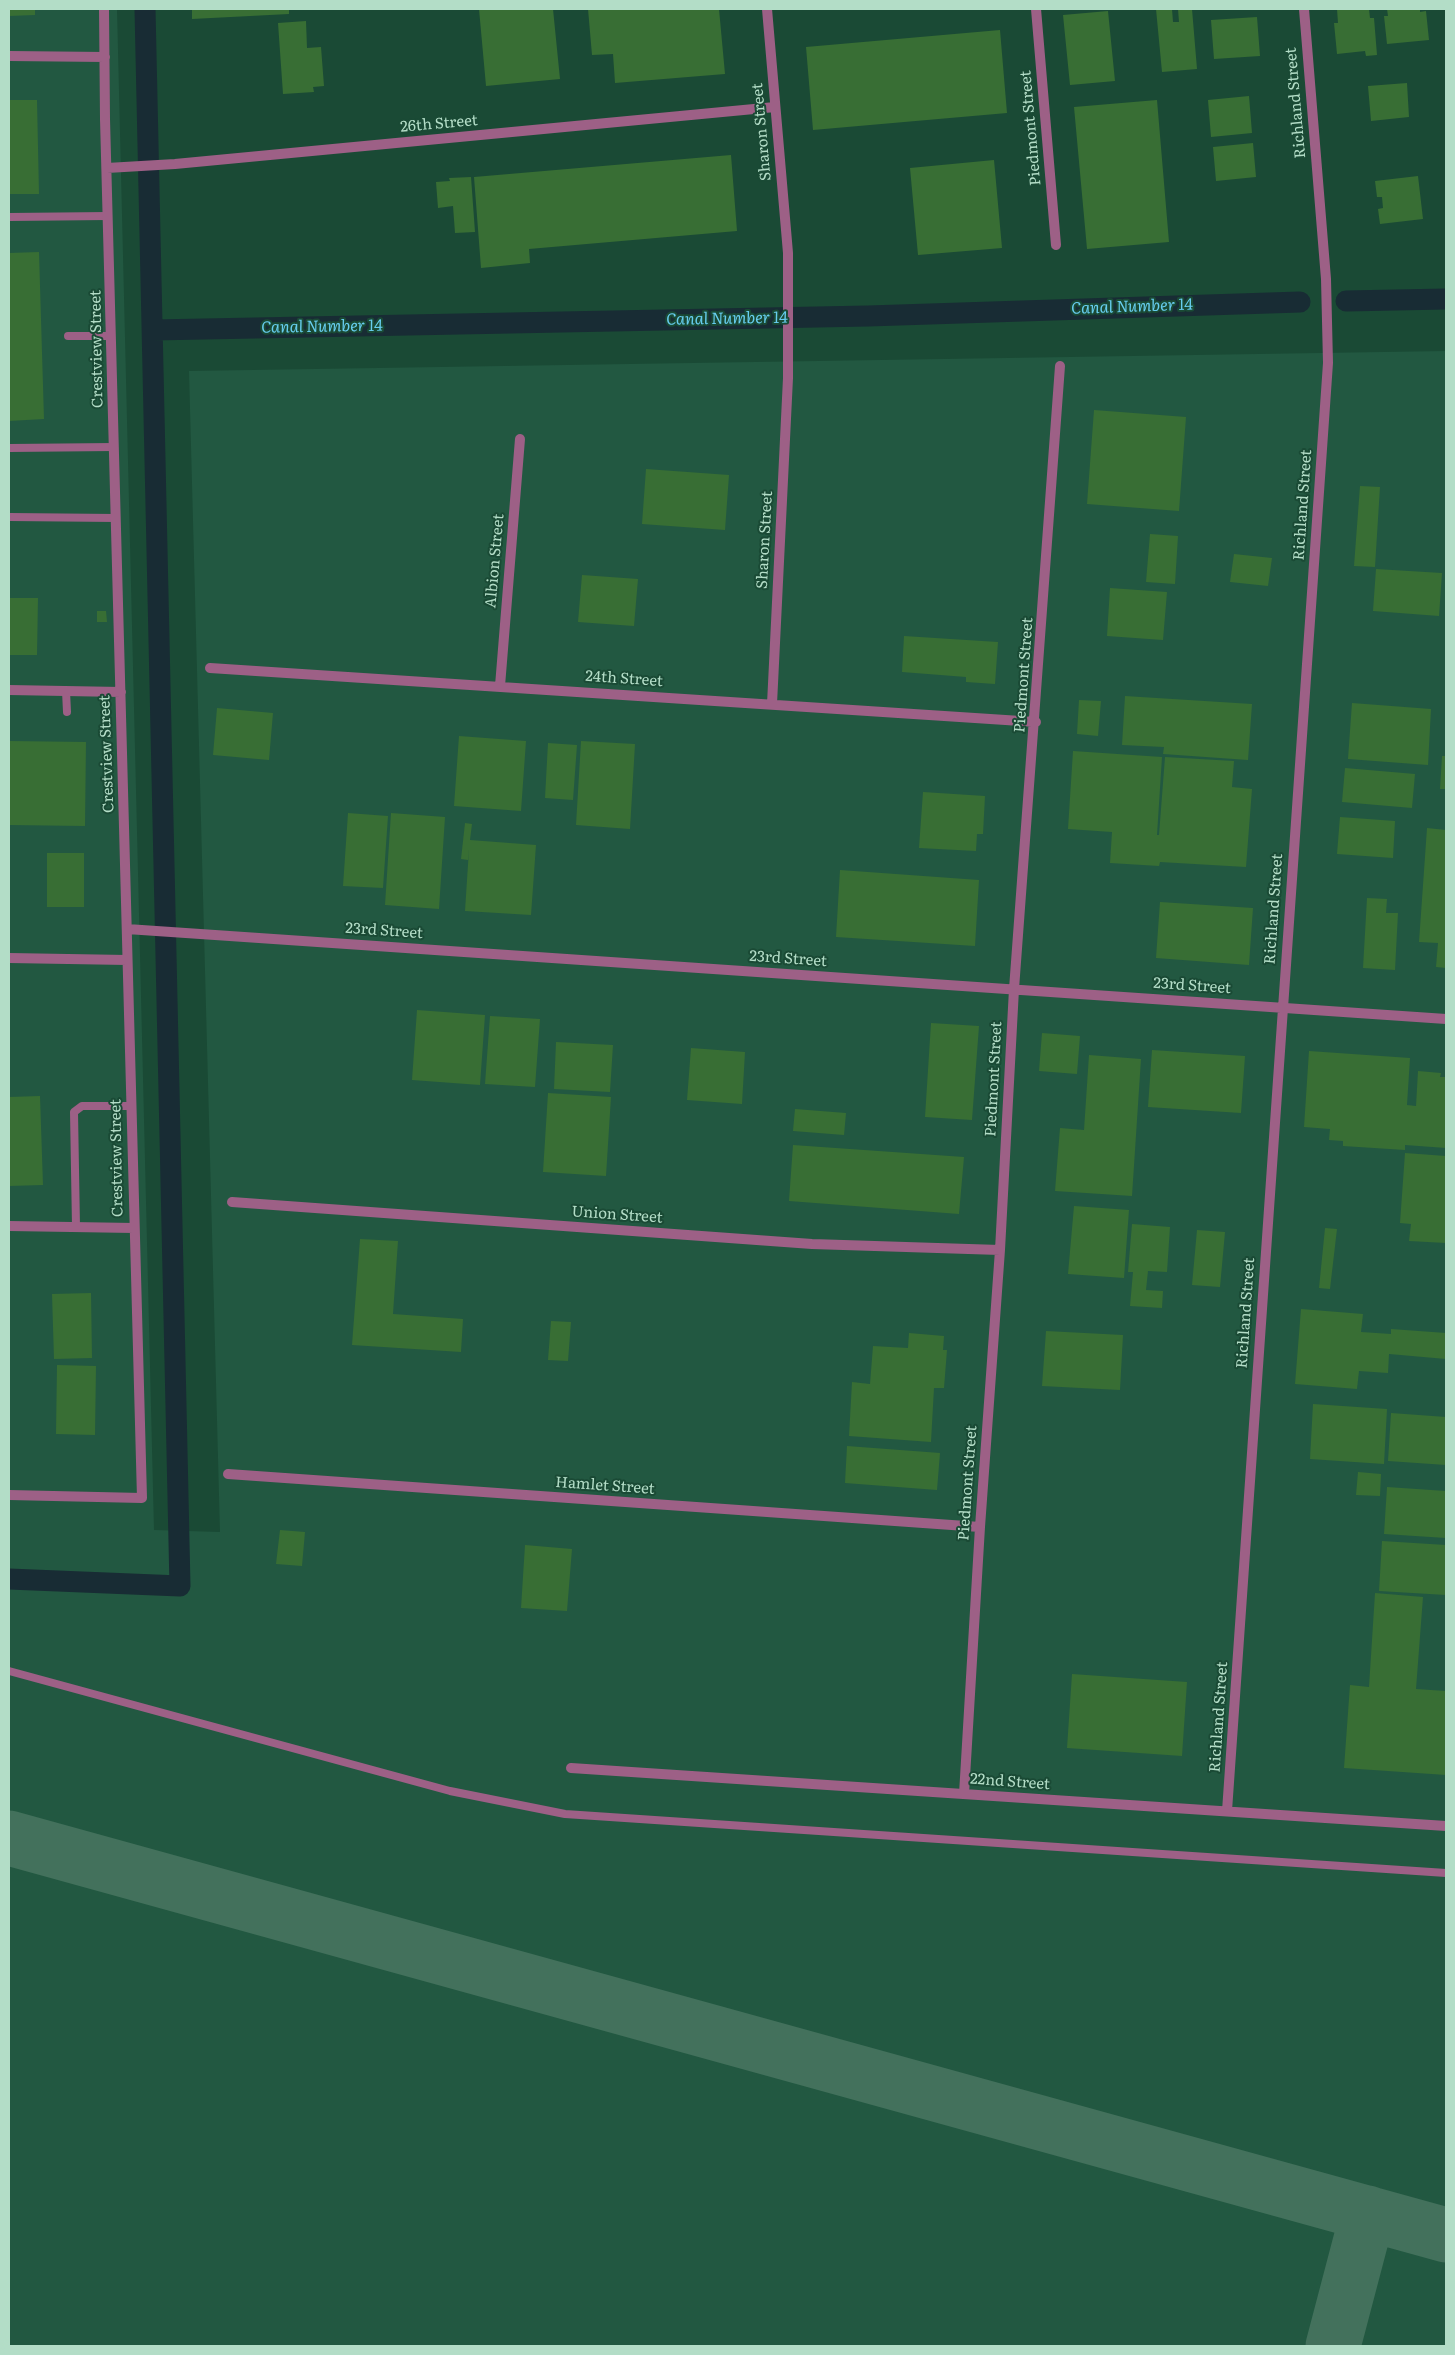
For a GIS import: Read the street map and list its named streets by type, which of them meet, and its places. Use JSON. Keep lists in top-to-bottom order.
{
  "streets": {
    "street": [
      "Richland Street",
      "26th Street",
      "Piedmont Street",
      "Sharon Street",
      "Crestview Street",
      "Albion Street",
      "24th Street",
      "23rd Street",
      "Union Street",
      "Hamlet Street",
      "22nd Street"
    ]
  },
  "crossings": [
    ["Richland Street", "23rd Street"],
    ["Richland Street", "22nd Street"],
    ["26th Street", "Sharon Street"],
    ["26th Street", "Crestview Street"],
    ["Piedmont Street", "24th Street"],
    ["Piedmont Street", "23rd Street"],
    ["Piedmont Street", "Union Street"],
    ["Piedmont Street", "Hamlet Street"],
    ["Piedmont Street", "22nd Street"],
    ["Sharon Street", "24th Street"],
    ["Crestview Street", "23rd Street"],
    ["Albion Street", "24th Street"]
  ],
  "water": ["Canal Number 14"]
}
